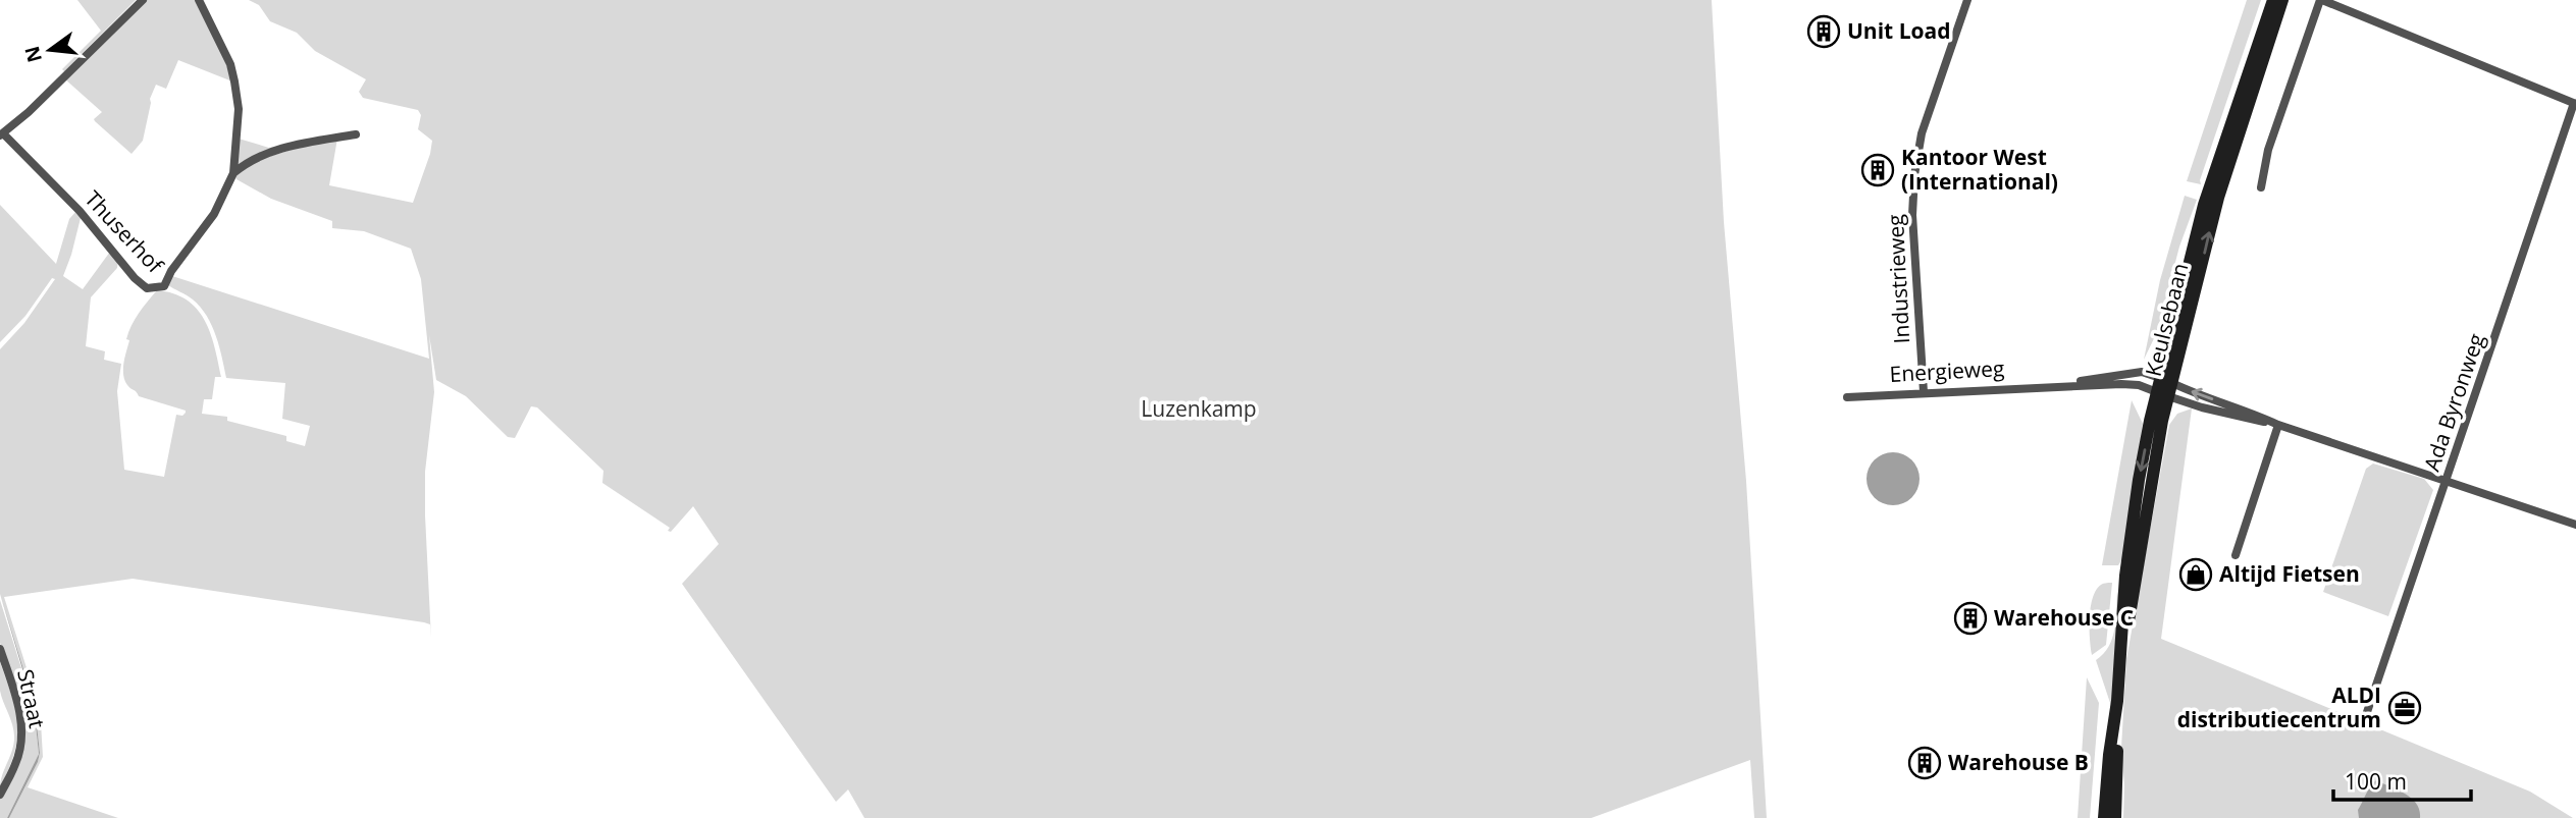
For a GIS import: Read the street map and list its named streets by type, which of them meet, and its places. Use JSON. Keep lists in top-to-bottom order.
{
  "streets": {
    "main road": ["Keulsebaan"],
    "street": [
      "Thuserhof",
      "Industrieweg",
      "Energieweg",
      "Ada Byronweg",
      "Straat"
    ]
  },
  "crossings": [
    ["Industrieweg", "Energieweg"],
    ["Keulsebaan", "Energieweg"]
  ],
  "parks": ["Luzenkamp"],
  "places": {
    "building": [
      "Unit Load",
      "Kantoor West (International)",
      "Warehouse C",
      "Warehouse B"
    ],
    "shop": ["Altijd Fietsen"],
    "office": ["ALDI distributiecentrum"]
  },
  "scale_bar": "100 m",
  "north": "left"
}
